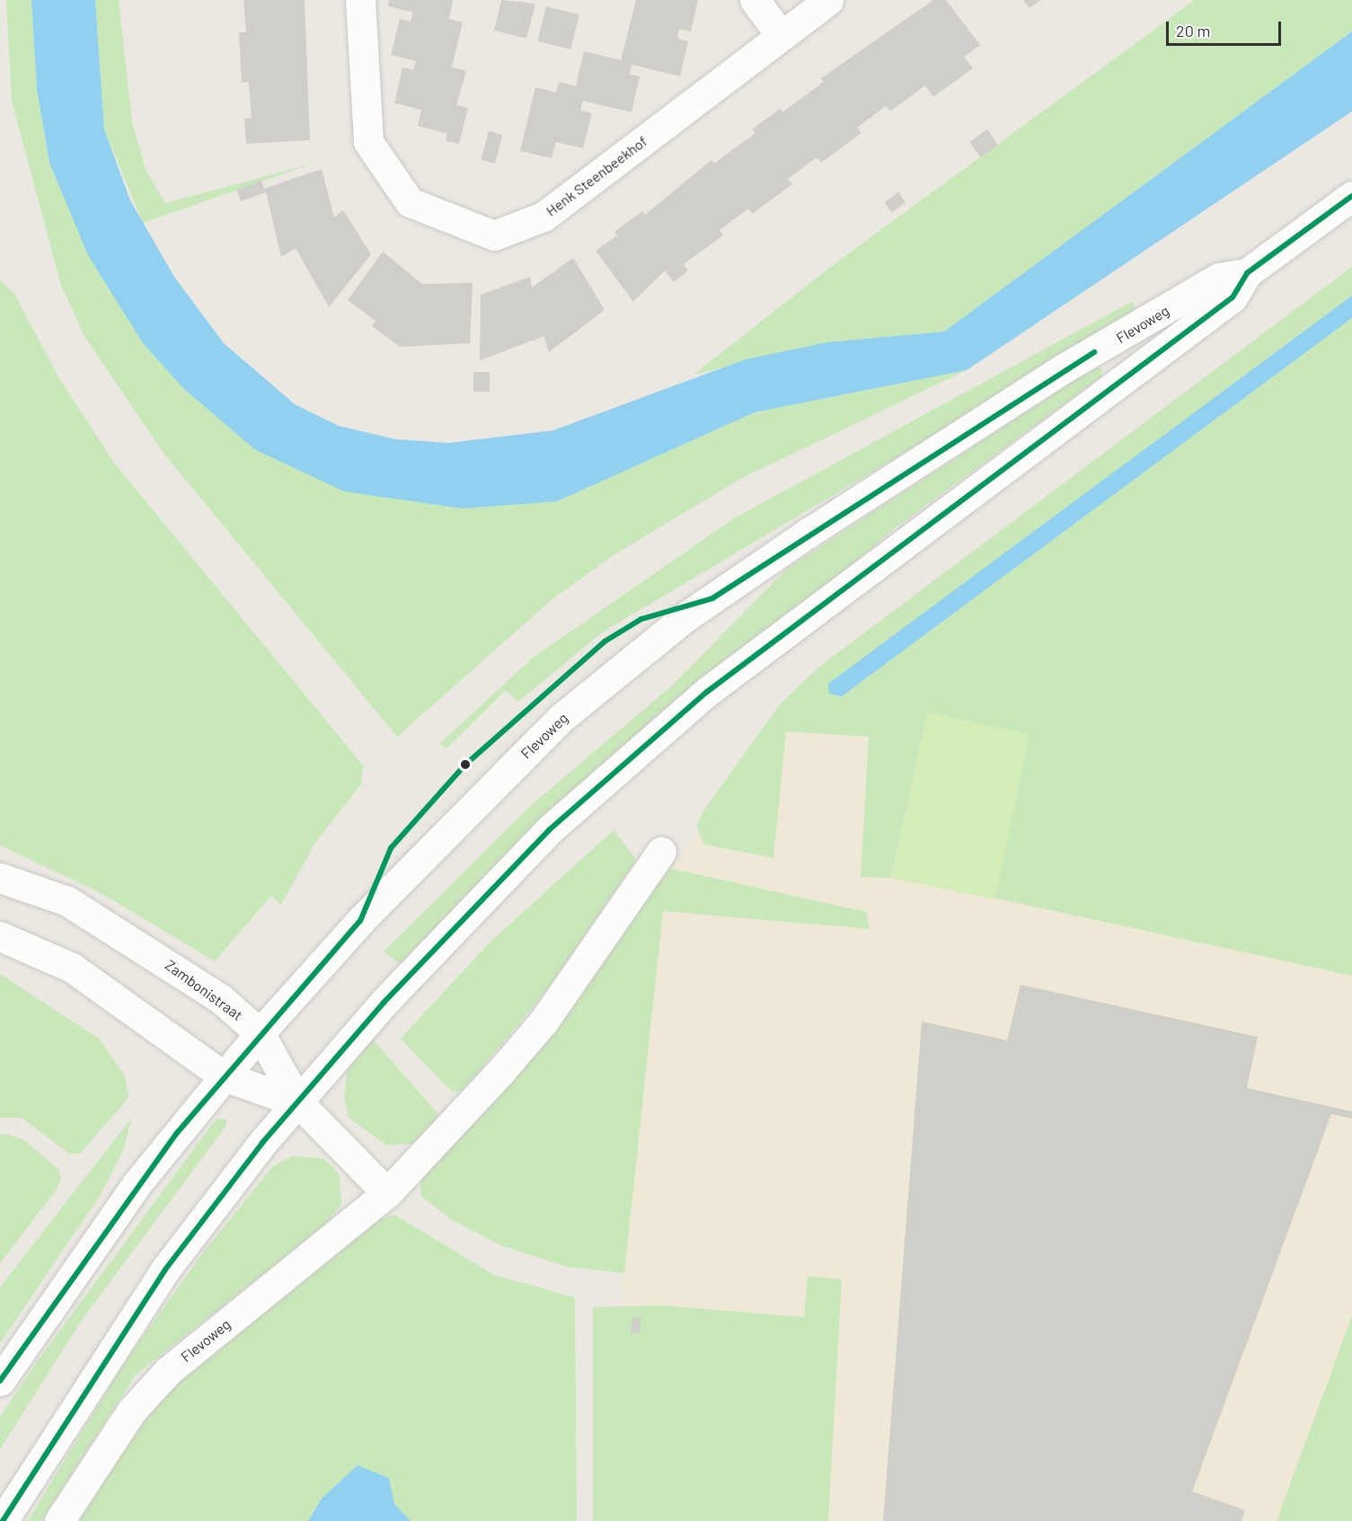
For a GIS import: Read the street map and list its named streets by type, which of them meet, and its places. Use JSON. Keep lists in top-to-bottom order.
{
  "streets": {
    "main road": ["Henk Steenbeekhof", "Flevoweg", "Zambonistraat"]
  },
  "crossings": [
    ["Flevoweg", "Zambonistraat"]
  ],
  "scale_bar": "20 m"
}
